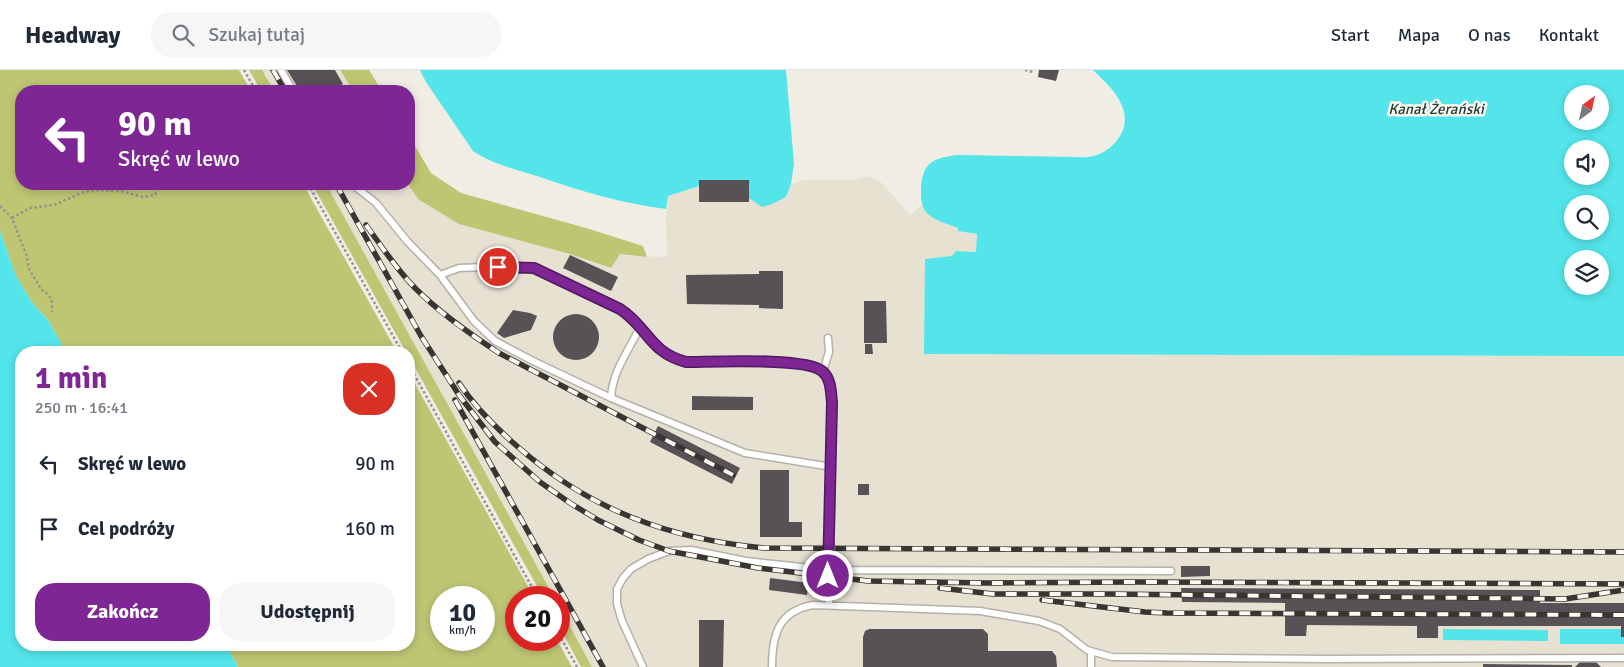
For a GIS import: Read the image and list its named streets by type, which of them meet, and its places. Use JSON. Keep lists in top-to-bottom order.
{
  "water": ["Kanał Żerański"],
  "north": "top right",
  "page": {
    "header": "Headway",
    "search": "Szukaj tutaj",
    "nav": [
      "Start",
      "Mapa",
      "O nas",
      "Kontakt"
    ],
    "turn": ["90 m", "Skręć w lewo"],
    "heading": ["1 min", "250 m · 16:41"],
    "list": [
      {
        "name": "Skręć w lewo",
        "value": "90 m"
      },
      {
        "name": "Cel podróży",
        "value": "160 m"
      }
    ],
    "buttons": ["Zakończ", "Udostępnij"],
    "speed": "10 km/h",
    "limit": "20"
  }
}
